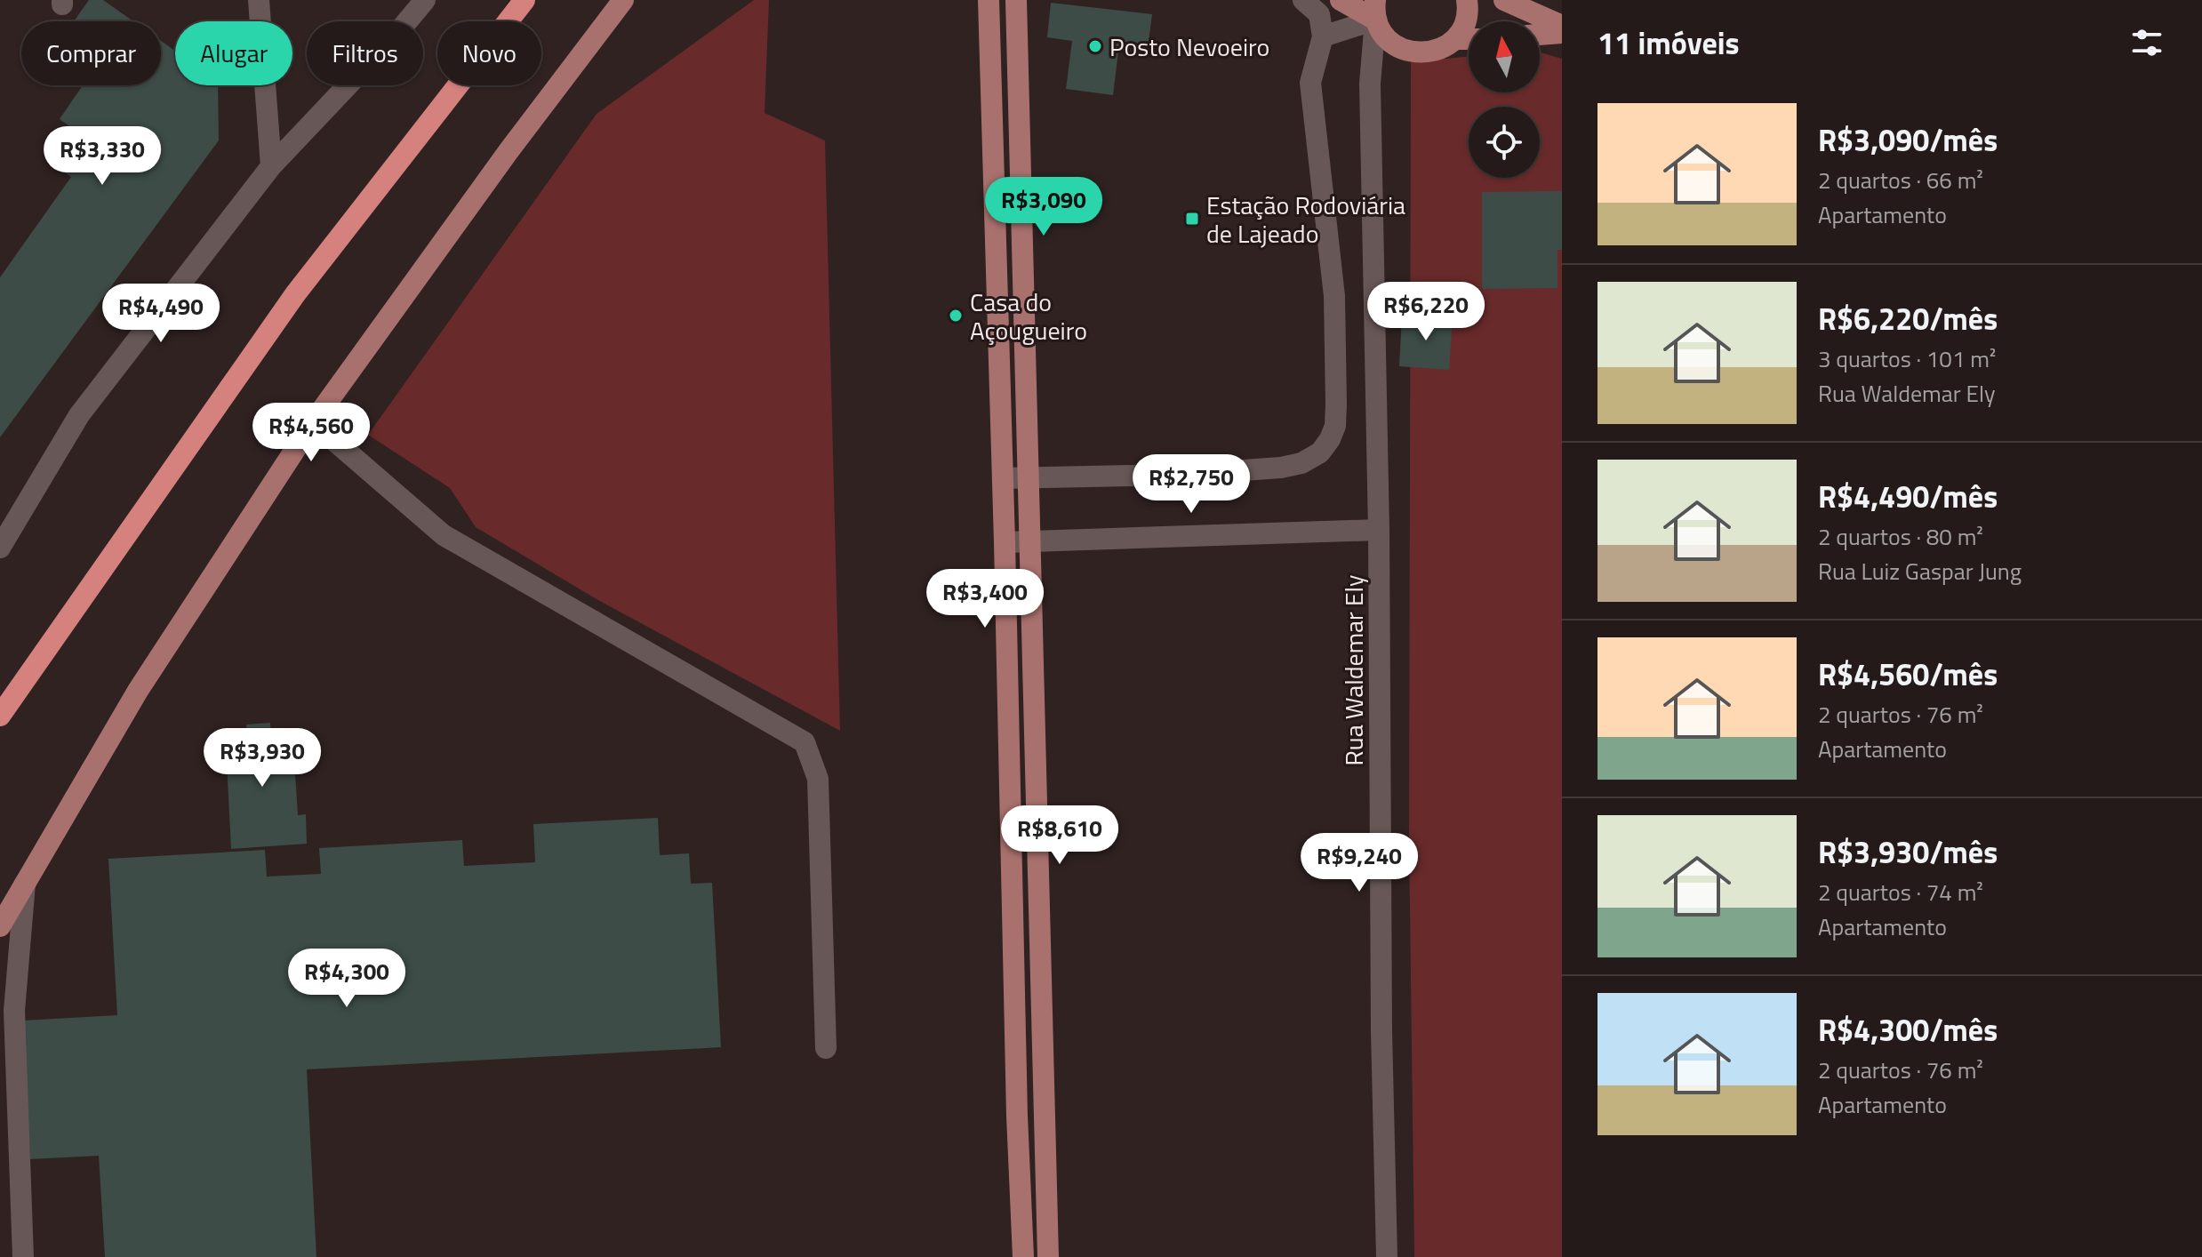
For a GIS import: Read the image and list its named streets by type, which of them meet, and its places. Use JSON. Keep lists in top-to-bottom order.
{
  "streets": {
    "street": ["Rua Waldemar Ely"]
  },
  "places": {
    "other": ["Posto Nevoeiro", "Casa do Açougueiro"],
    "transit": ["Estação Rodoviária de Lajeado"]
  },
  "north": "top",
  "page": {
    "heading": "11 imóveis",
    "chip": [
      "Comprar",
      "Alugar",
      "Filtros",
      "Novo"
    ],
    "list": [
      {
        "name": "R$3,090/mês",
        "note": "2 quartos · 66 m² · Apartamento"
      },
      {
        "name": "R$6,220/mês",
        "note": "3 quartos · 101 m² · Rua Waldemar Ely"
      },
      {
        "name": "R$4,490/mês",
        "note": "2 quartos · 80 m² · Rua Luiz Gaspar Jung"
      },
      {
        "name": "R$4,560/mês",
        "note": "2 quartos · 76 m² · Apartamento"
      },
      {
        "name": "R$3,930/mês",
        "note": "2 quartos · 74 m² · Apartamento"
      },
      {
        "name": "R$4,300/mês",
        "note": "2 quartos · 76 m² · Apartamento"
      }
    ],
    "price": [
      "R$3,330",
      "R$3,090",
      "R$6,220",
      "R$4,490",
      "R$4,560",
      "R$2,750",
      "R$3,400",
      "R$3,930",
      "R$8,610",
      "R$9,240",
      "R$4,300"
    ]
  }
}
